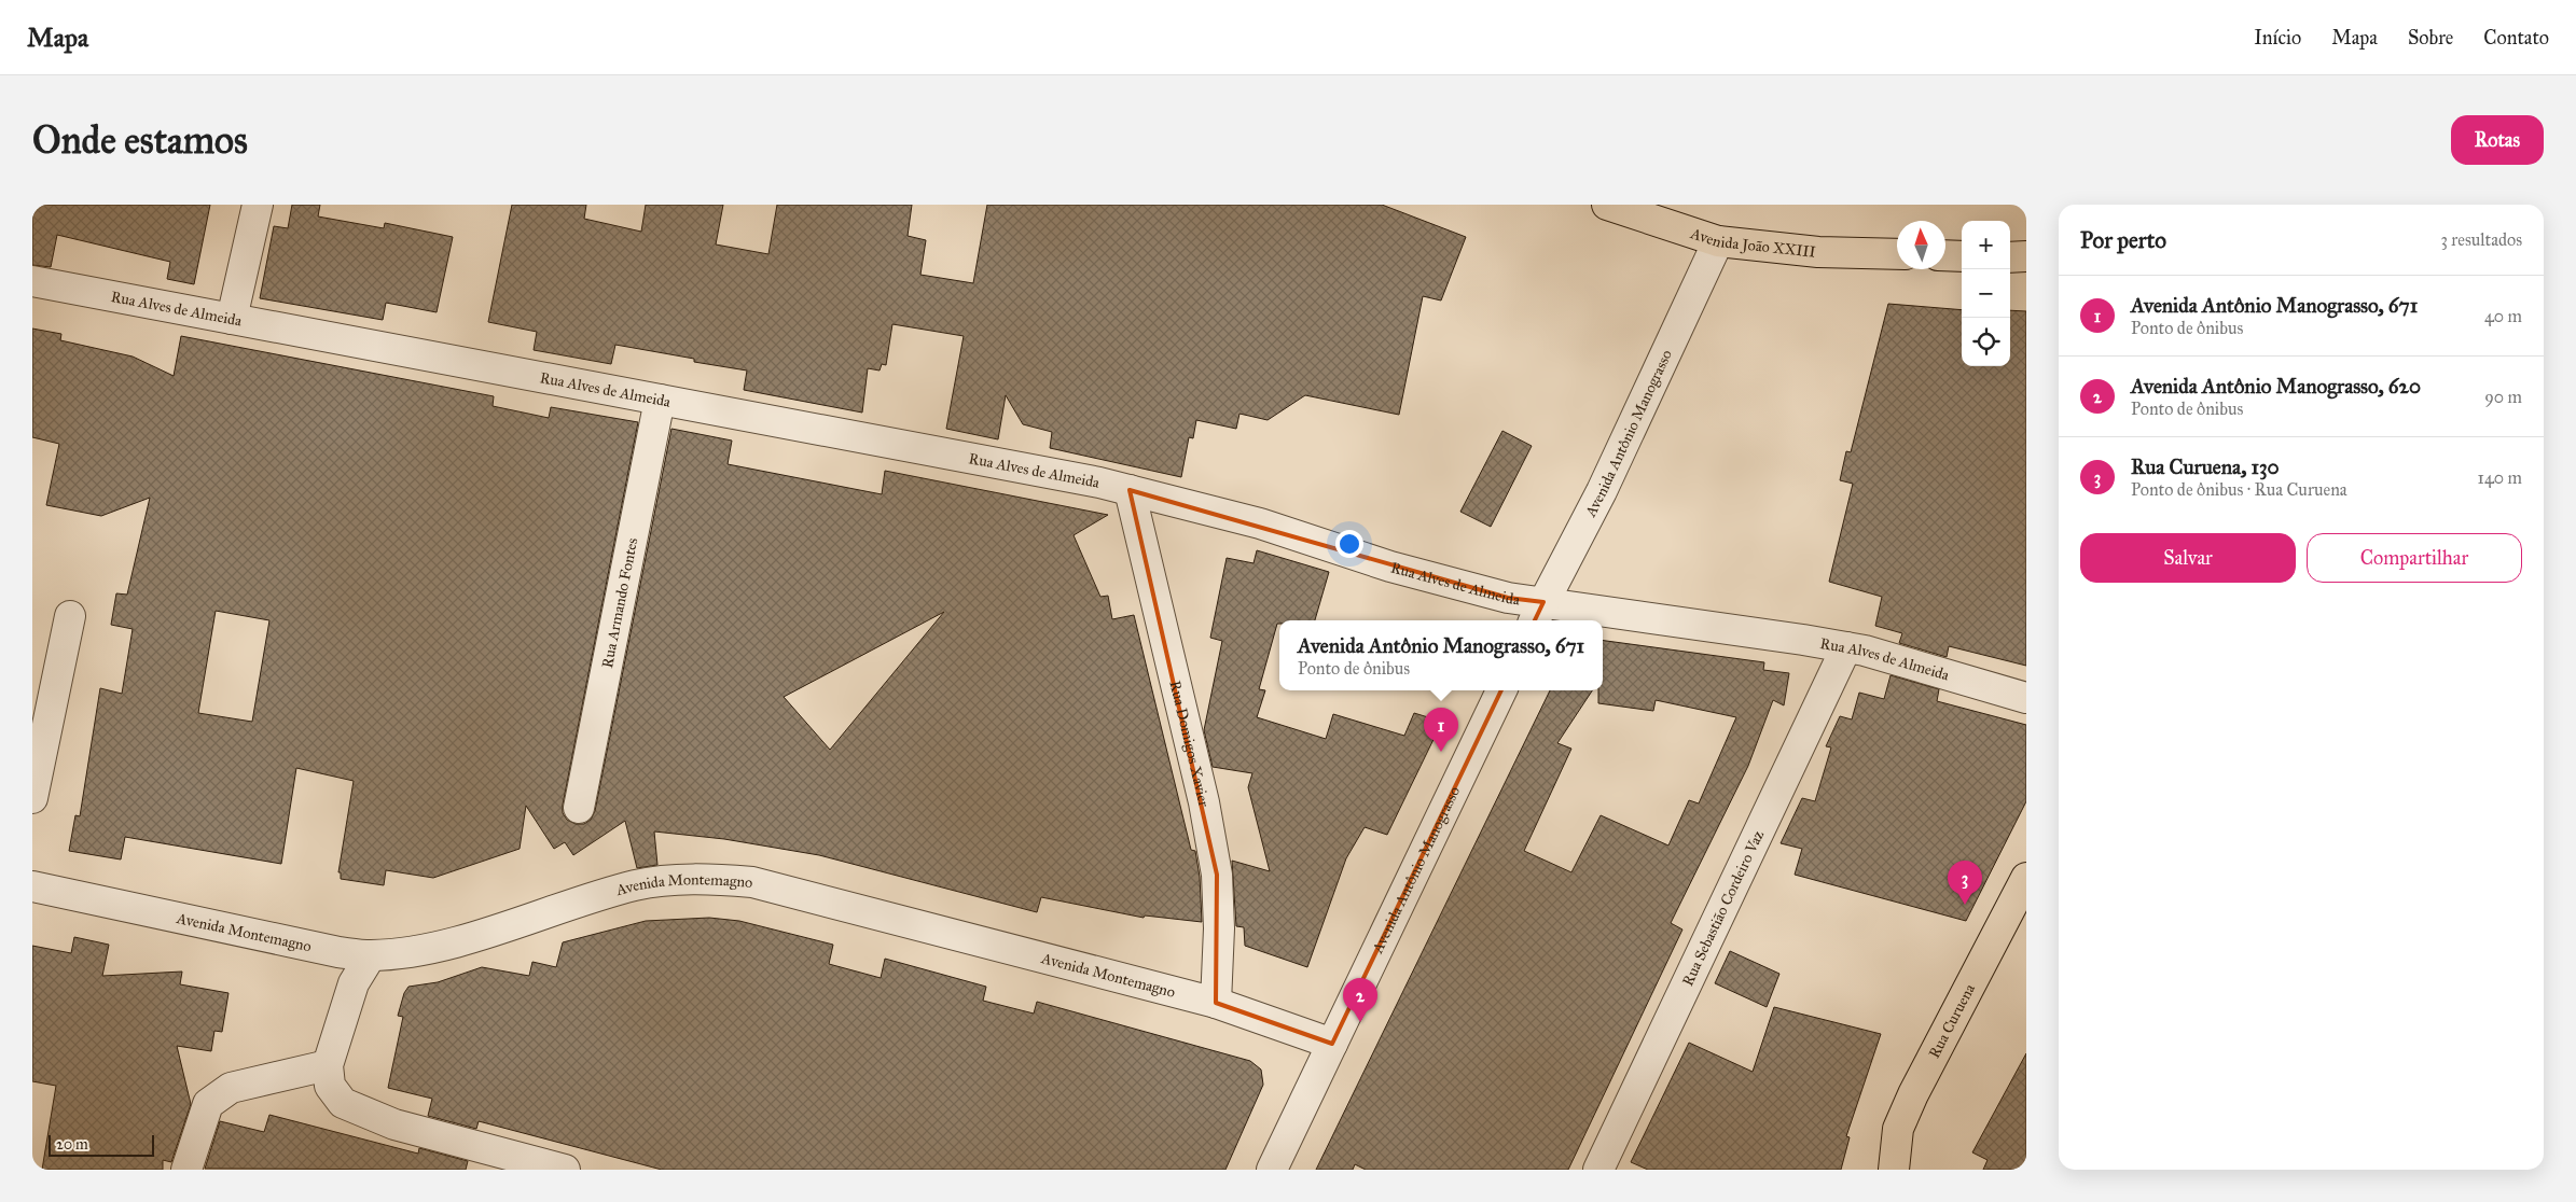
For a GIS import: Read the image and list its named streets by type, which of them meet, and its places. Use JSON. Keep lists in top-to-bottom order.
{
  "streets": {
    "main road": ["Avenida João XXIII", "Rua Curuena"],
    "street": [
      "Rua Alves de Almeida",
      "Avenida Antônio Manograsso",
      "Rua Armando Fontes",
      "Rua Domigos Xavier",
      "Avenida Montemagno",
      "Rua Sebastião Cordeiro Vaz"
    ]
  },
  "crossings": [
    ["Avenida João XXIII", "Avenida Antônio Manograsso"],
    ["Rua Alves de Almeida", "Avenida Antônio Manograsso"],
    ["Rua Alves de Almeida", "Rua Armando Fontes"],
    ["Rua Alves de Almeida", "Rua Domigos Xavier"],
    ["Rua Alves de Almeida", "Rua Sebastião Cordeiro Vaz"],
    ["Avenida Antônio Manograsso", "Avenida Montemagno"],
    ["Rua Domigos Xavier", "Avenida Montemagno"]
  ],
  "scale_bar": "20 m",
  "north": "top",
  "page": {
    "header": "Mapa",
    "nav": [
      "Início",
      "Mapa",
      "Sobre",
      "Contato"
    ],
    "buttons": [
      "Rotas",
      ["Salvar", "Compartilhar"]
    ],
    "title": "Onde estamos",
    "heading": ["Por perto", "3 resultados"],
    "map_buttons": ["+", "−"],
    "list": [
      {
        "mark": "1",
        "name": "Avenida Antônio Manograsso, 671",
        "note": "Ponto de ônibus",
        "value": "40 m"
      },
      {
        "mark": "2",
        "name": "Avenida Antônio Manograsso, 620",
        "note": "Ponto de ônibus",
        "value": "90 m"
      },
      {
        "mark": "3",
        "name": "Rua Curuena, 130",
        "note": "Ponto de ônibus · Rua Curuena",
        "value": "140 m"
      }
    ],
    "popup": ["Avenida Antônio Manograsso, 671", "Ponto de ônibus"],
    "pins": ["1", "3", "2"],
    "scale": "20 m"
  }
}
